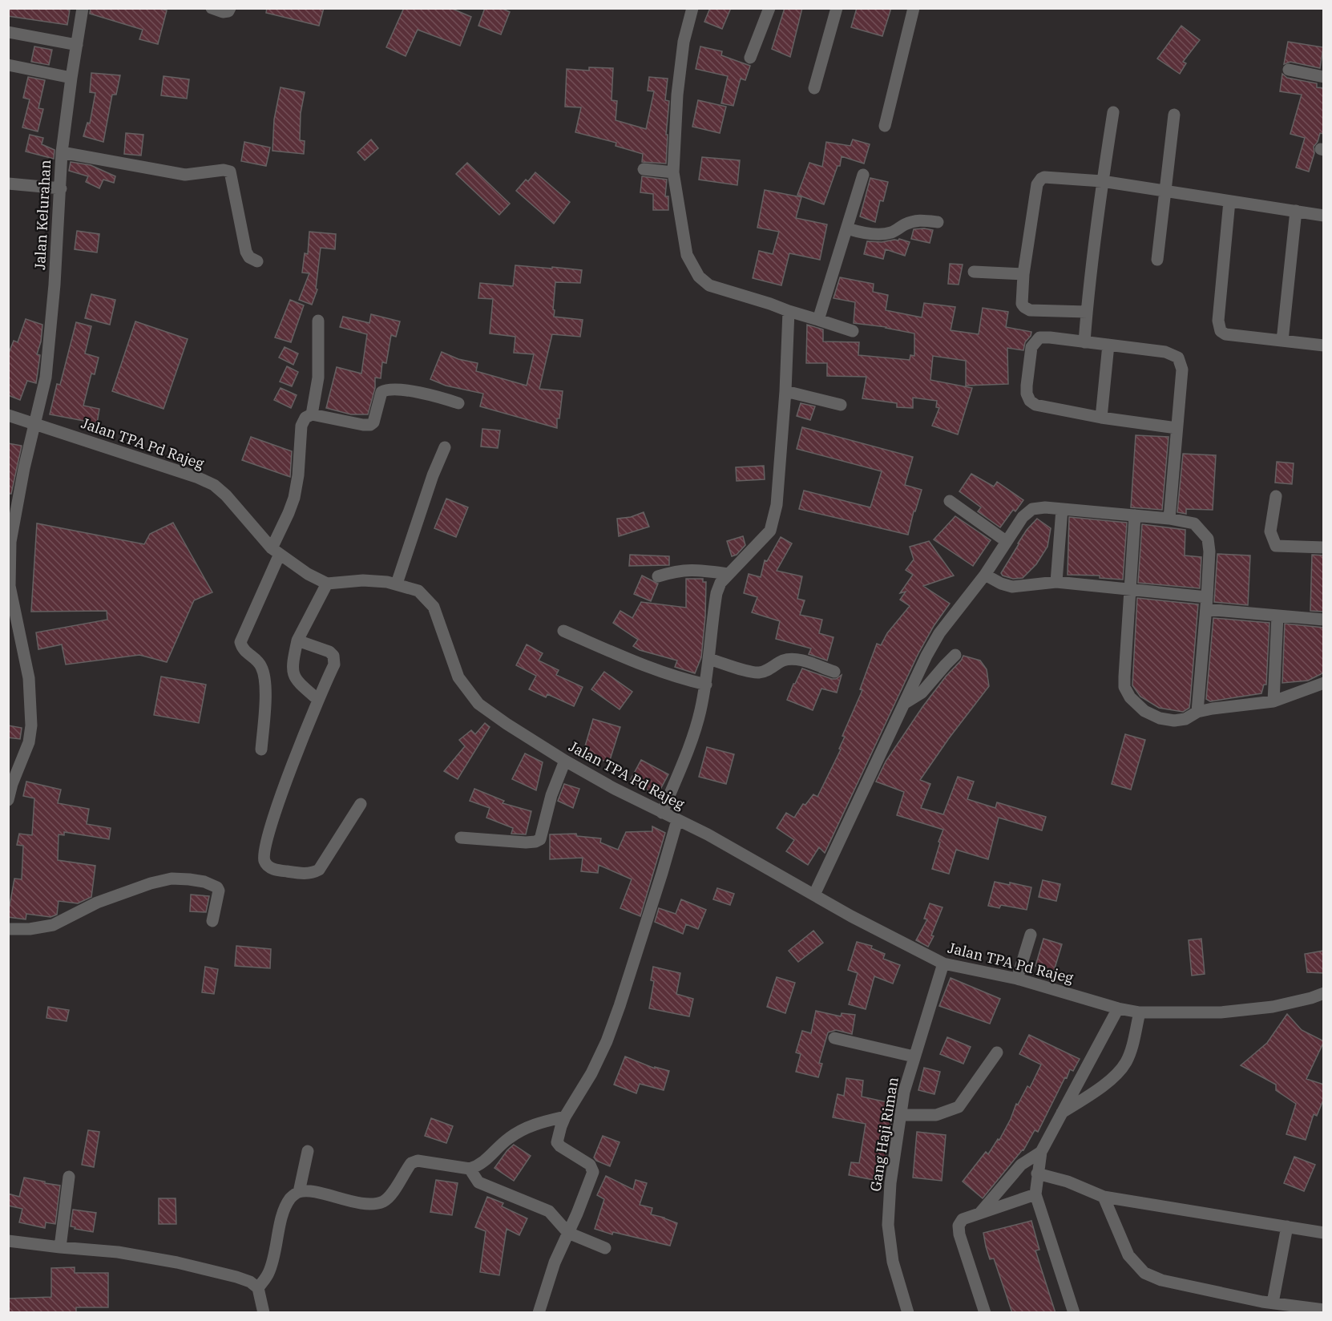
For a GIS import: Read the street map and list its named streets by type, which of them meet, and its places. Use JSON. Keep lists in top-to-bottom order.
{
  "streets": {
    "street": ["Jalan Kelurahan", "Jalan TPA Pd Rajeg", "Gang Haji Riman"]
  },
  "crossings": [
    ["Jalan Kelurahan", "Jalan TPA Pd Rajeg"],
    ["Jalan TPA Pd Rajeg", "Gang Haji Riman"]
  ]
}
